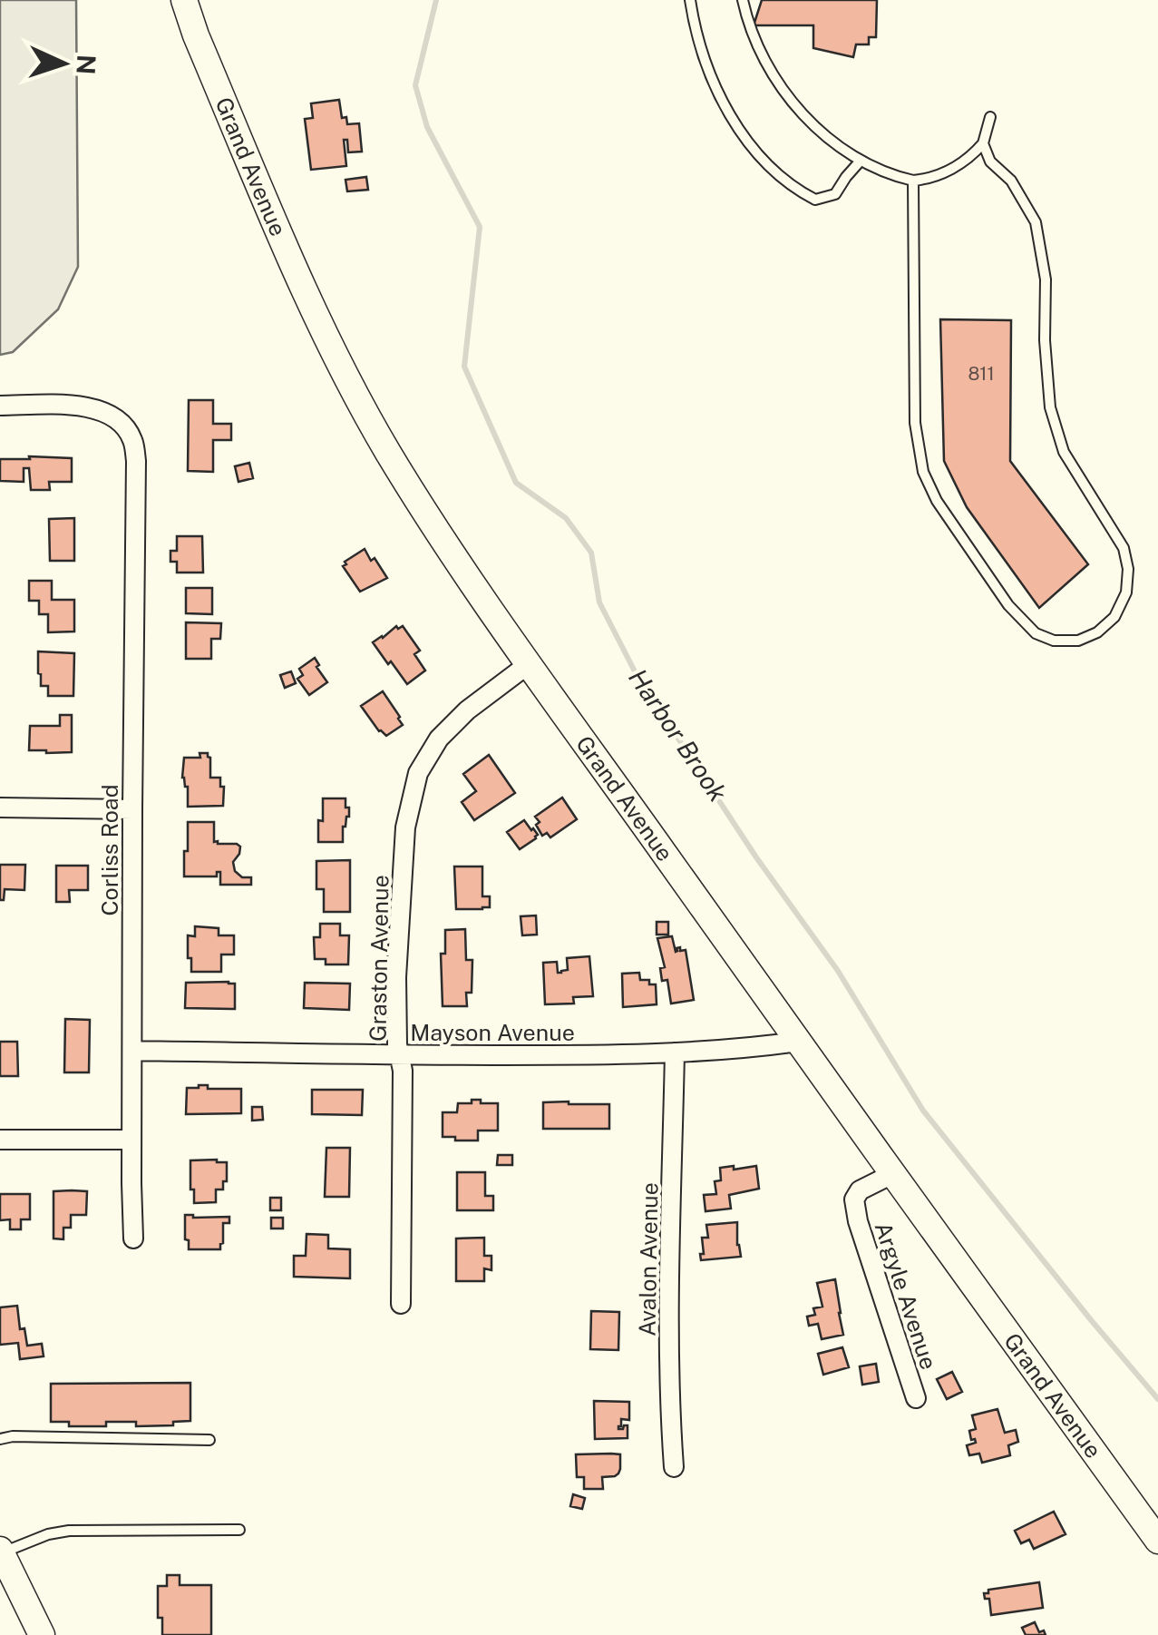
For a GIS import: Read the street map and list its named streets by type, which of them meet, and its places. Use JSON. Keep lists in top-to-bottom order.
{
  "streets": {
    "street": [
      "Grand Avenue",
      "Corliss Road",
      "Graston Avenue",
      "Mayson Avenue",
      "Avalon Avenue",
      "Argyle Avenue"
    ]
  },
  "crossings": [
    ["Grand Avenue", "Graston Avenue"],
    ["Grand Avenue", "Mayson Avenue"],
    ["Grand Avenue", "Argyle Avenue"],
    ["Corliss Road", "Mayson Avenue"],
    ["Graston Avenue", "Mayson Avenue"],
    ["Mayson Avenue", "Avalon Avenue"]
  ],
  "water": ["Harbor Brook"],
  "house_numbers": ["811"],
  "north": "right"
}
